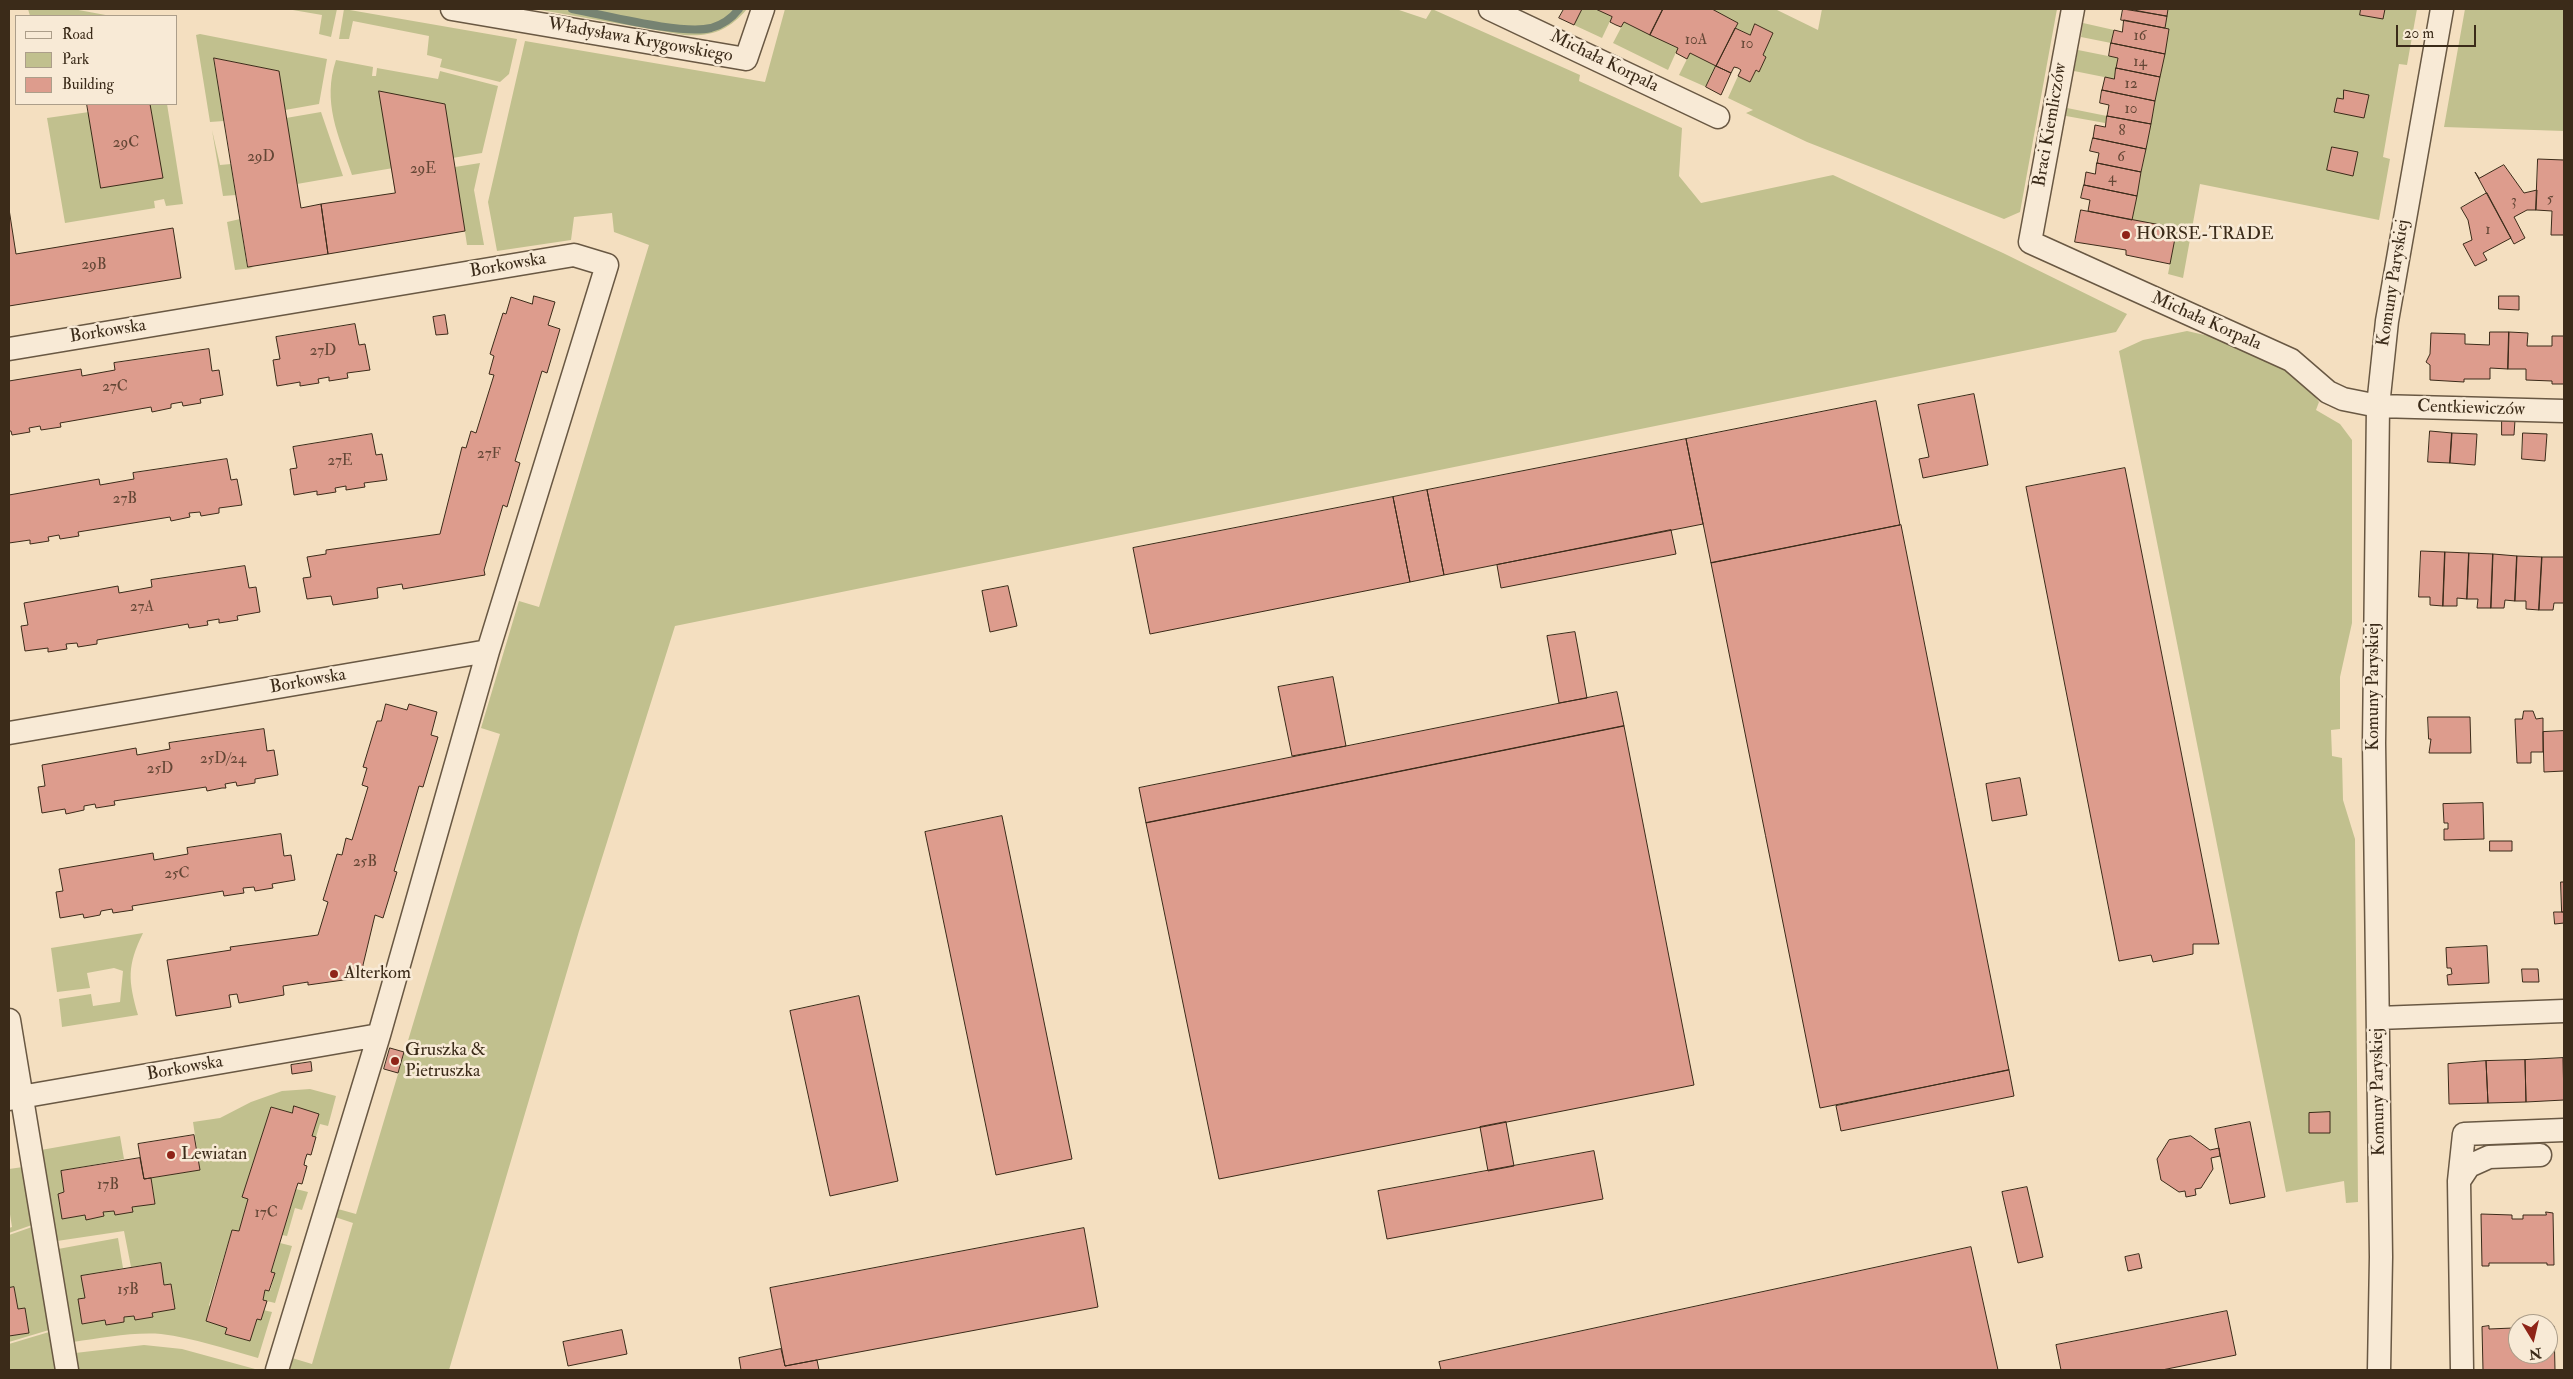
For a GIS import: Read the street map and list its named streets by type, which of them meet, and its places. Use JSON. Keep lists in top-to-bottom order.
{
  "streets": {
    "street": [
      "Władysława Krygowskiego",
      "Michała Korpala",
      "Braci Kiemliczów",
      "Borkowska",
      "Komuny Paryskiej",
      "Centkiewiczów"
    ]
  },
  "crossings": [
    ["Michała Korpala", "Braci Kiemliczów"],
    ["Michała Korpala", "Komuny Paryskiej"],
    ["Michała Korpala", "Centkiewiczów"],
    ["Komuny Paryskiej", "Centkiewiczów"]
  ],
  "places": [
    "HORSE-TRADE",
    "Alterkom",
    "Gruszka & Pietruszka",
    "Lewiatan"
  ],
  "house_numbers": [
    "16",
    "10A",
    "10",
    "14",
    "12",
    "10",
    "8",
    "29C",
    "29D",
    "6",
    "29E",
    "4",
    "5",
    "3",
    "1",
    "29B",
    "27D",
    "27C",
    "27F",
    "27E",
    "27B",
    "27A",
    "25D/24",
    "25D",
    "25B",
    "25C",
    "17B",
    "17C",
    "15B"
  ],
  "legend": ["Road", "Park", "Building"],
  "scale_bar": "20 m",
  "north": "bottom"
}
